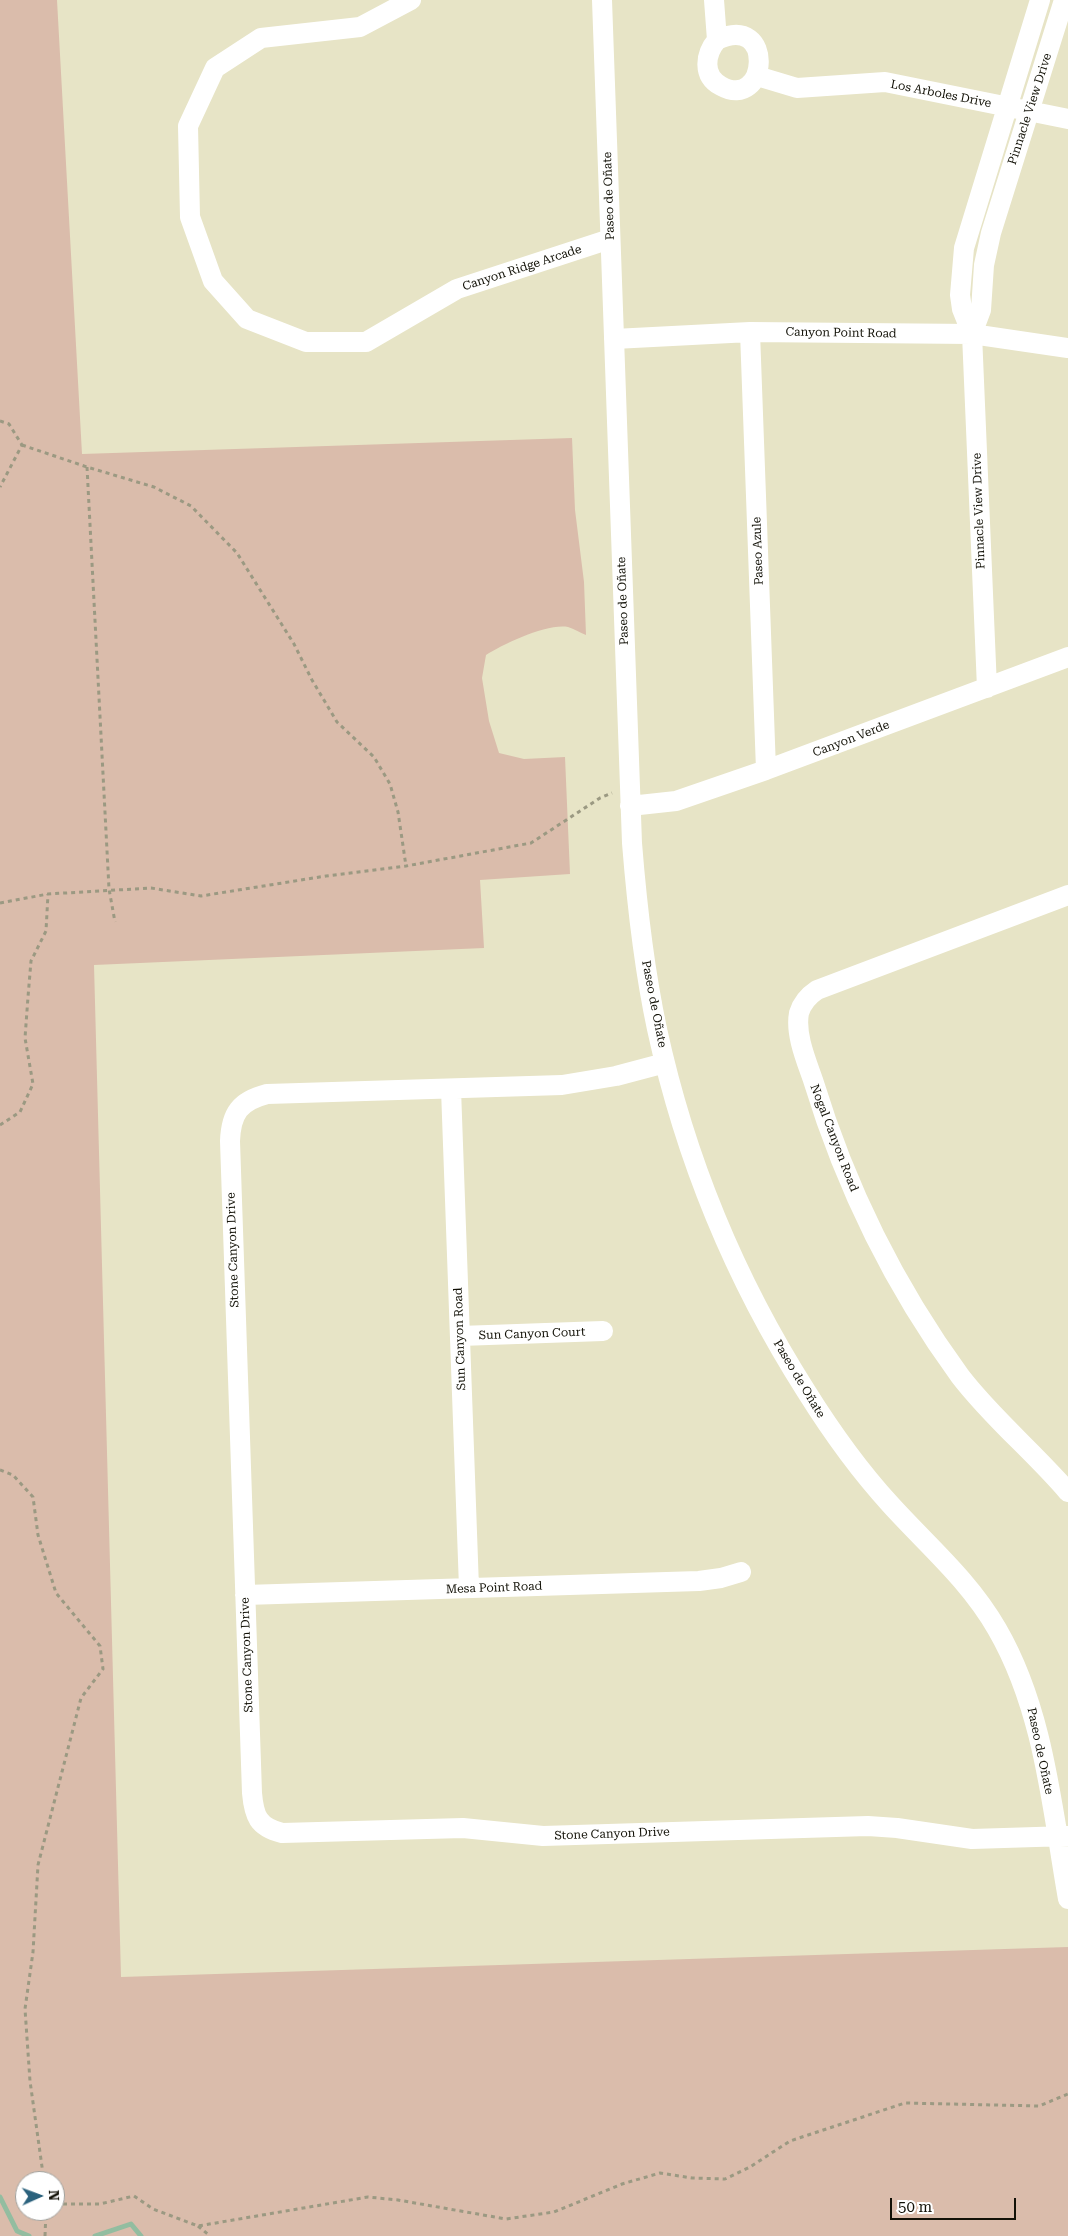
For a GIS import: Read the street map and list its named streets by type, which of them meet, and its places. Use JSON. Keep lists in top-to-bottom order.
{
  "streets": {
    "street": [
      "Los Arboles Drive",
      "Pinnacle View Drive",
      "Paseo de Oñate",
      "Canyon Ridge Arcade",
      "Canyon Point Road",
      "Paseo Azule",
      "Canyon Verde",
      "Nogal Canyon Road",
      "Stone Canyon Drive",
      "Sun Canyon Court",
      "Sun Canyon Road",
      "Mesa Point Road"
    ]
  },
  "crossings": [
    ["Los Arboles Drive", "Pinnacle View Drive"],
    ["Pinnacle View Drive", "Canyon Point Road"],
    ["Pinnacle View Drive", "Canyon Verde"],
    ["Paseo de Oñate", "Canyon Ridge Arcade"],
    ["Paseo de Oñate", "Canyon Point Road"],
    ["Paseo de Oñate", "Canyon Verde"],
    ["Paseo de Oñate", "Stone Canyon Drive"],
    ["Canyon Point Road", "Paseo Azule"],
    ["Paseo Azule", "Canyon Verde"],
    ["Stone Canyon Drive", "Sun Canyon Road"],
    ["Stone Canyon Drive", "Mesa Point Road"],
    ["Sun Canyon Court", "Sun Canyon Road"],
    ["Sun Canyon Road", "Mesa Point Road"]
  ],
  "scale_bar": "50 m",
  "north": "right"
}
